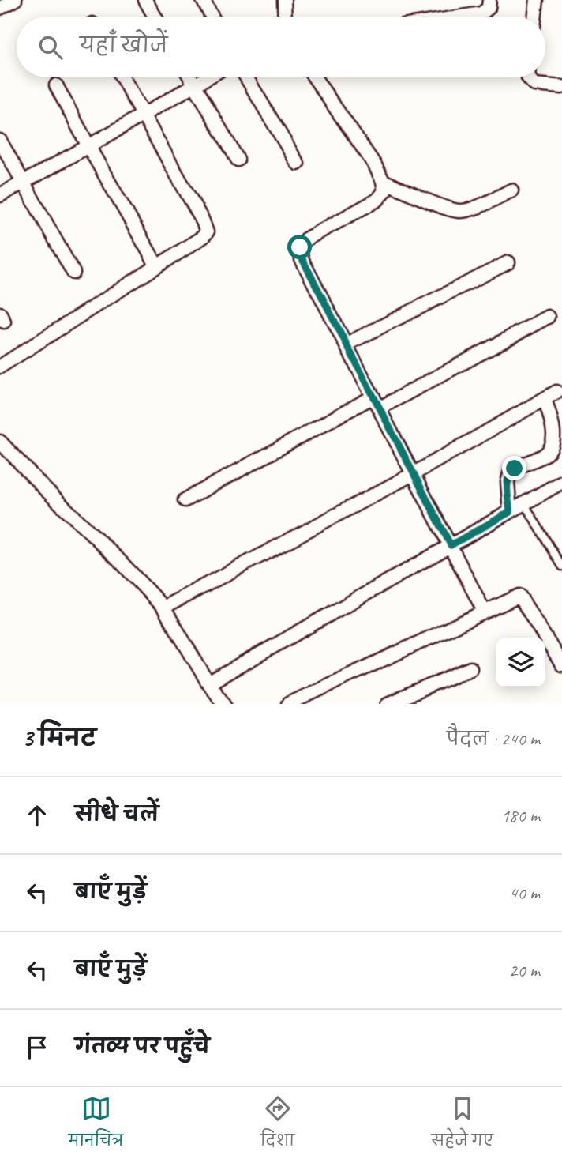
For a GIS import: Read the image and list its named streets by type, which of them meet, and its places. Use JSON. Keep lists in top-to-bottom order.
{
  "page": {
    "search": "यहाँ खोजें",
    "heading": ["3 मिनट", "पैदल · 240 m"],
    "list": [
      ["सीधे चलें", "180 m"],
      ["बाएँ मुड़ें", "40 m"],
      ["बाएँ मुड़ें", "20 m"],
      "गंतव्य पर पहुँचे"
    ],
    "nav": ["मानचित्र", "दिशा", "सहेजे गए"]
  }
}
